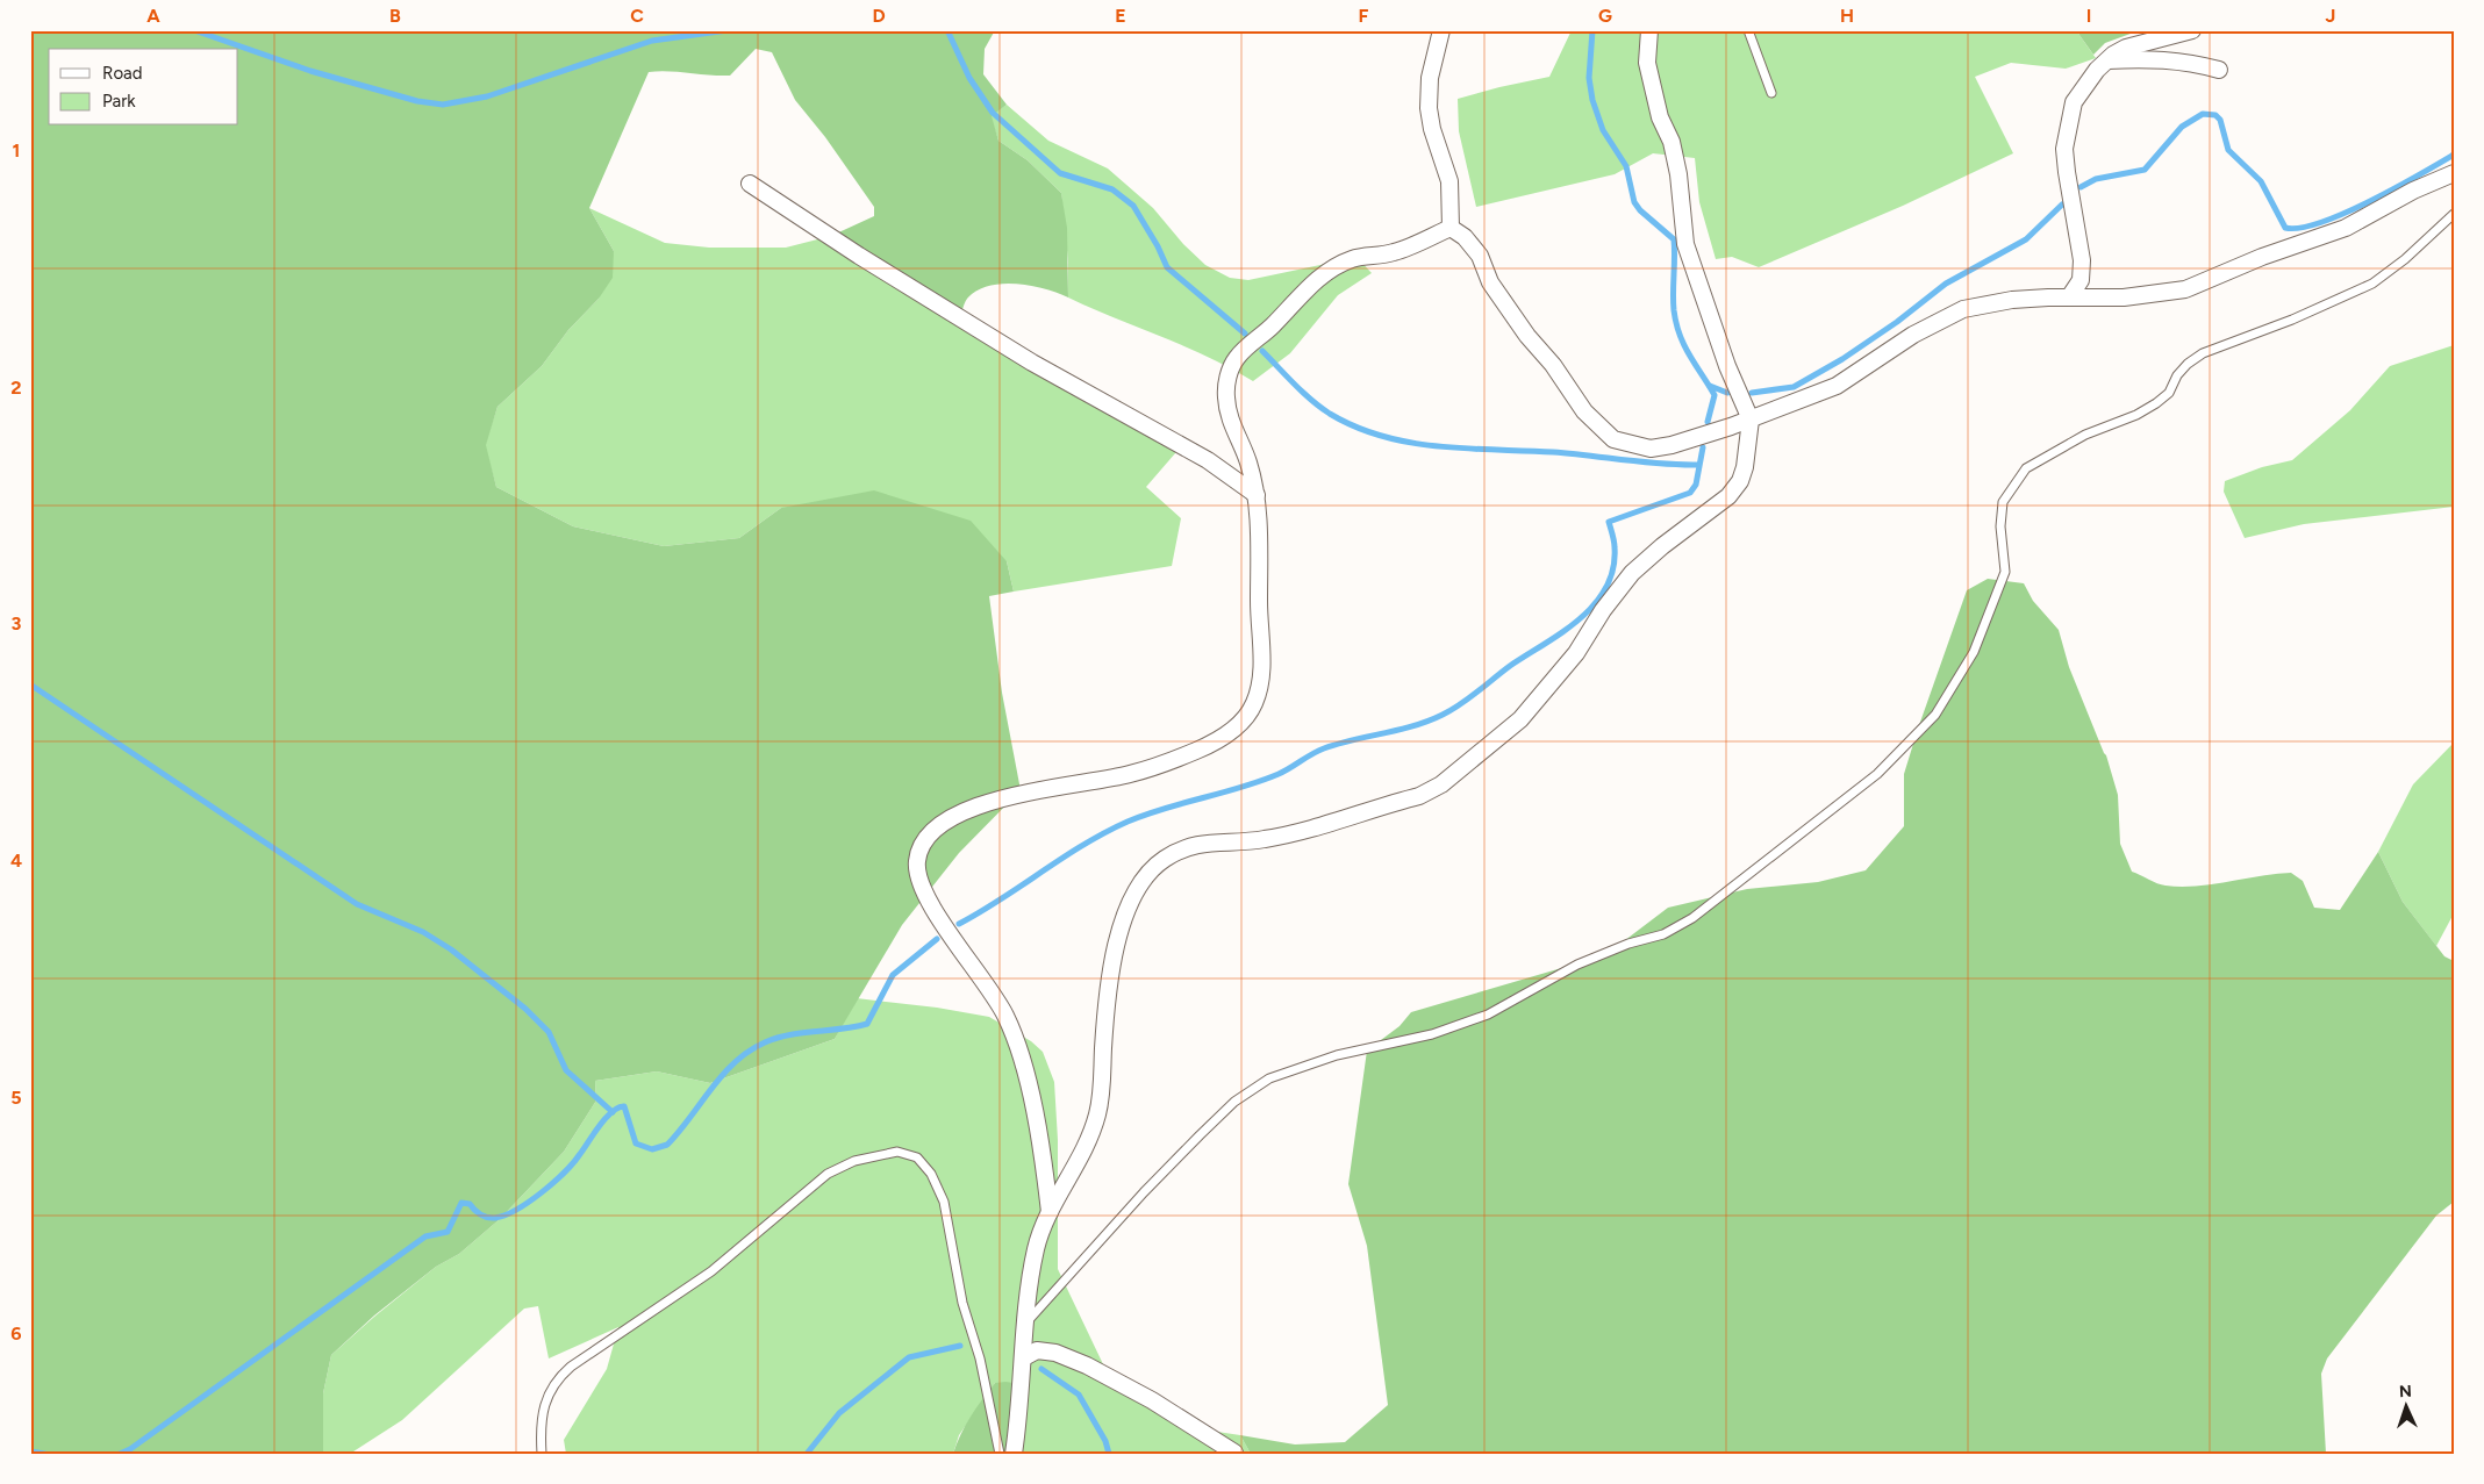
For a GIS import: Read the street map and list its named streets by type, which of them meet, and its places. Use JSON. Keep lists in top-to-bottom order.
{
  "legend": ["Road", "Park"],
  "north": "top",
  "grid": {
    "columns": [
      "A",
      "B",
      "C",
      "D",
      "E",
      "F",
      "G",
      "H",
      "I",
      "J"
    ],
    "rows": [
      "1",
      "2",
      "3",
      "4",
      "5",
      "6"
    ]
  }
}
